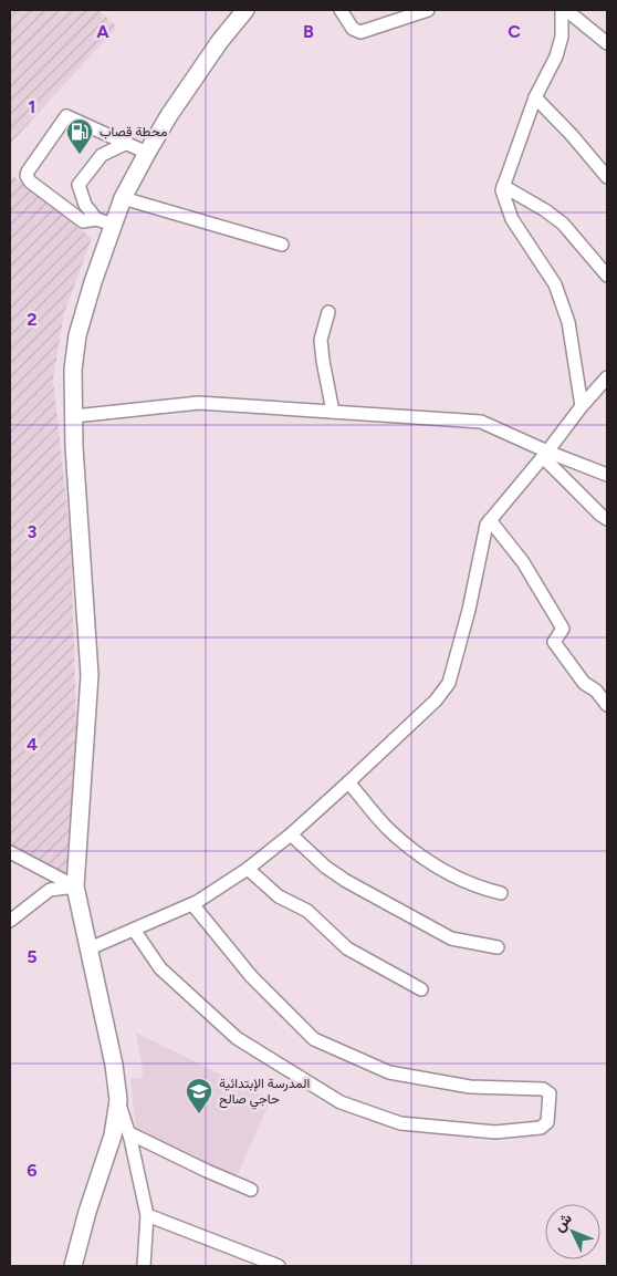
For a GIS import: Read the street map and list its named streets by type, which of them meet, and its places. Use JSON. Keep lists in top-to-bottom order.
{
  "places": {
    "fuel station": ["محطة قصاب"],
    "school or university": ["المدرسة الإبتدائية حاجي صالح"]
  },
  "north": "top left",
  "grid": {
    "columns": ["A", "B", "C"],
    "rows": [
      "1",
      "2",
      "3",
      "4",
      "5",
      "6"
    ]
  }
}
